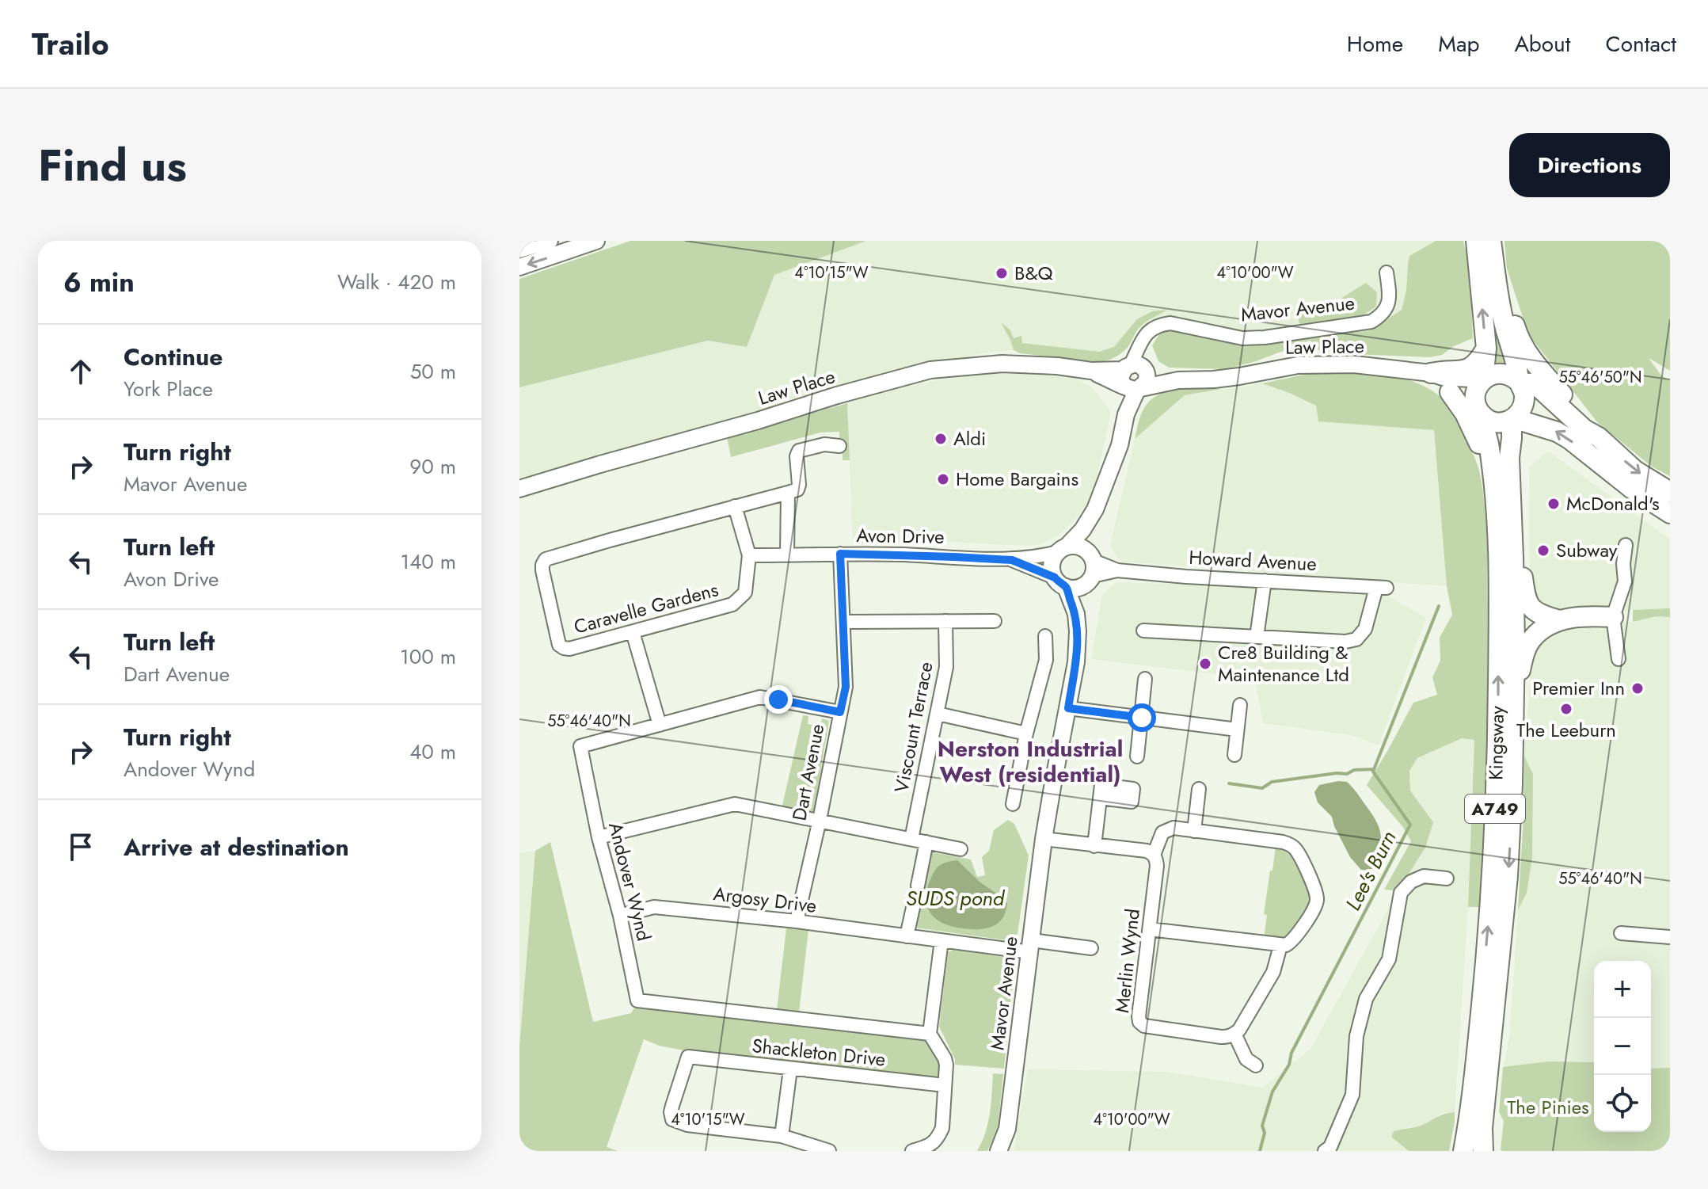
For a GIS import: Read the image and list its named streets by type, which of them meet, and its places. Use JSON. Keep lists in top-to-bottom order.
{
  "streets": {
    "main road": ["Kingsway", "A749"],
    "street": [
      "Mavor Avenue",
      "Law Place",
      "Avon Drive",
      "Howard Avenue",
      "Caravelle Gardens",
      "Viscount Terrace",
      "Dart Avenue",
      "Andover Wynd",
      "Argosy Drive",
      "Merlin Wynd",
      "Shackleton Drive"
    ]
  },
  "crossings": [
    ["Mavor Avenue", "Law Place"],
    ["Mavor Avenue", "Avon Drive"],
    ["Mavor Avenue", "Howard Avenue"],
    ["Mavor Avenue", "Argosy Drive"],
    ["Law Place", "Kingsway"],
    ["Law Place", "A749"],
    ["Avon Drive", "Howard Avenue"],
    ["Avon Drive", "Caravelle Gardens"],
    ["Avon Drive", "Dart Avenue"],
    ["Kingsway", "A749"],
    ["Dart Avenue", "Andover Wynd"],
    ["Dart Avenue", "Argosy Drive"],
    ["Andover Wynd", "Argosy Drive"]
  ],
  "districts": ["Nerston Industrial West (residential)"],
  "water": ["Lee's Burn", "SUDS pond"],
  "parks": ["The Pinies"],
  "places": [
    "B&Q",
    "Aldi",
    "Home Bargains",
    "McDonald's",
    "Subway",
    "Cre8 Building & Maintenance Ltd",
    "Premier Inn",
    "The Leeburn"
  ],
  "page": {
    "header": "Trailo",
    "nav": [
      "Home",
      "Map",
      "About",
      "Contact"
    ],
    "title": "Find us",
    "buttons": "Directions",
    "heading": ["6 min", "Walk · 420 m"],
    "list": [
      ["Continue", "York Place", "50 m"],
      ["Turn right", "Mavor Avenue", "90 m"],
      ["Turn left", "Avon Drive", "140 m"],
      ["Turn left", "Dart Avenue", "100 m"],
      ["Turn right", "Andover Wynd", "40 m"],
      "Arrive at destination"
    ],
    "map_buttons": ["+", "−"]
  },
  "coordinates": [
    "4°10'15\"W",
    "4°10'00\"W",
    "55°46'50\"N",
    "55°46'40\"N"
  ]
}
